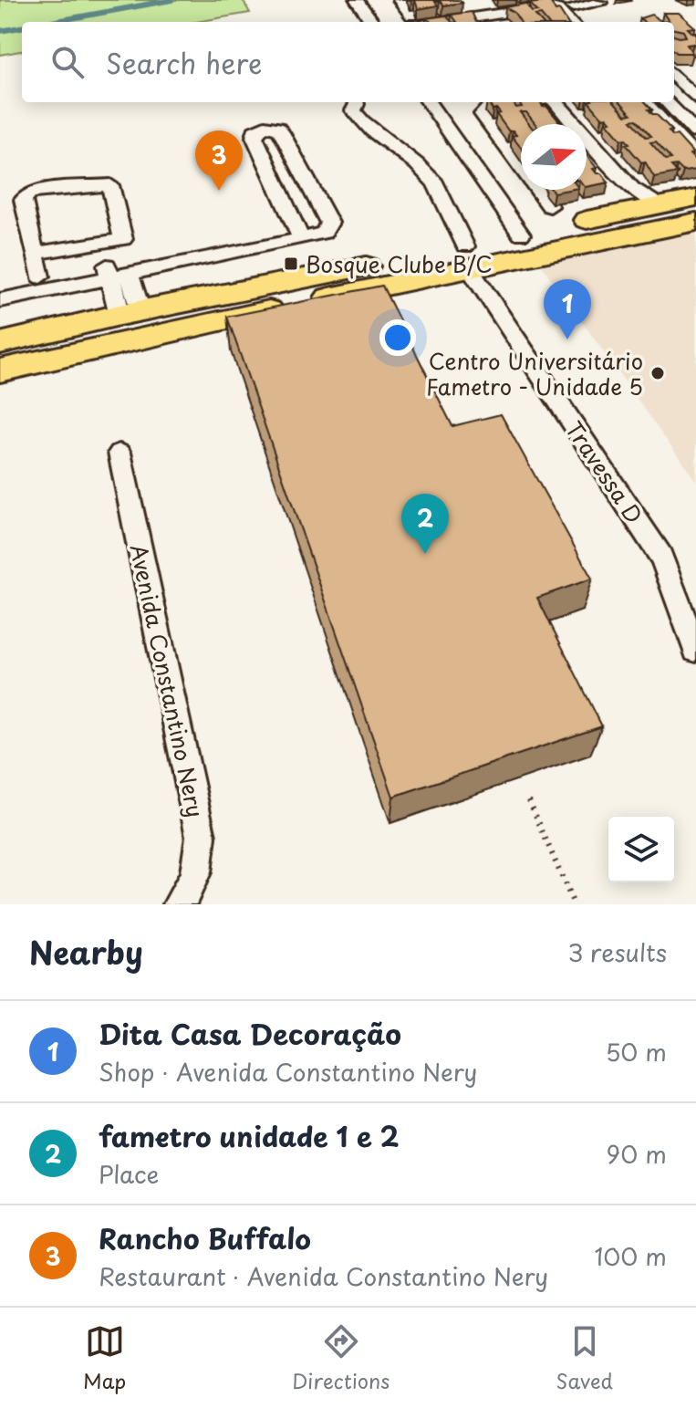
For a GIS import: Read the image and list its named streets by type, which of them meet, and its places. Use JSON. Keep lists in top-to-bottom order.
{
  "streets": {
    "street": ["Travessa D", "Avenida Constantino Nery"]
  },
  "places": {
    "transit": ["Bosque Clube B/C"],
    "other": ["Centro Universitário Fametro - Unidade 5"]
  },
  "north": "right",
  "page": {
    "search": "Search here",
    "pins": ["3", "1", "2"],
    "heading": ["Nearby", "3 results"],
    "list": [
      {
        "mark": "1",
        "name": "Dita Casa Decoração",
        "note": "Shop · Avenida Constantino Nery",
        "value": "50 m"
      },
      {
        "mark": "2",
        "name": "fametro unidade 1 e 2",
        "note": "Place",
        "value": "90 m"
      },
      {
        "mark": "3",
        "name": "Rancho Buffalo",
        "note": "Restaurant · Avenida Constantino Nery",
        "value": "100 m"
      }
    ],
    "nav": ["Map", "Directions", "Saved"]
  }
}
